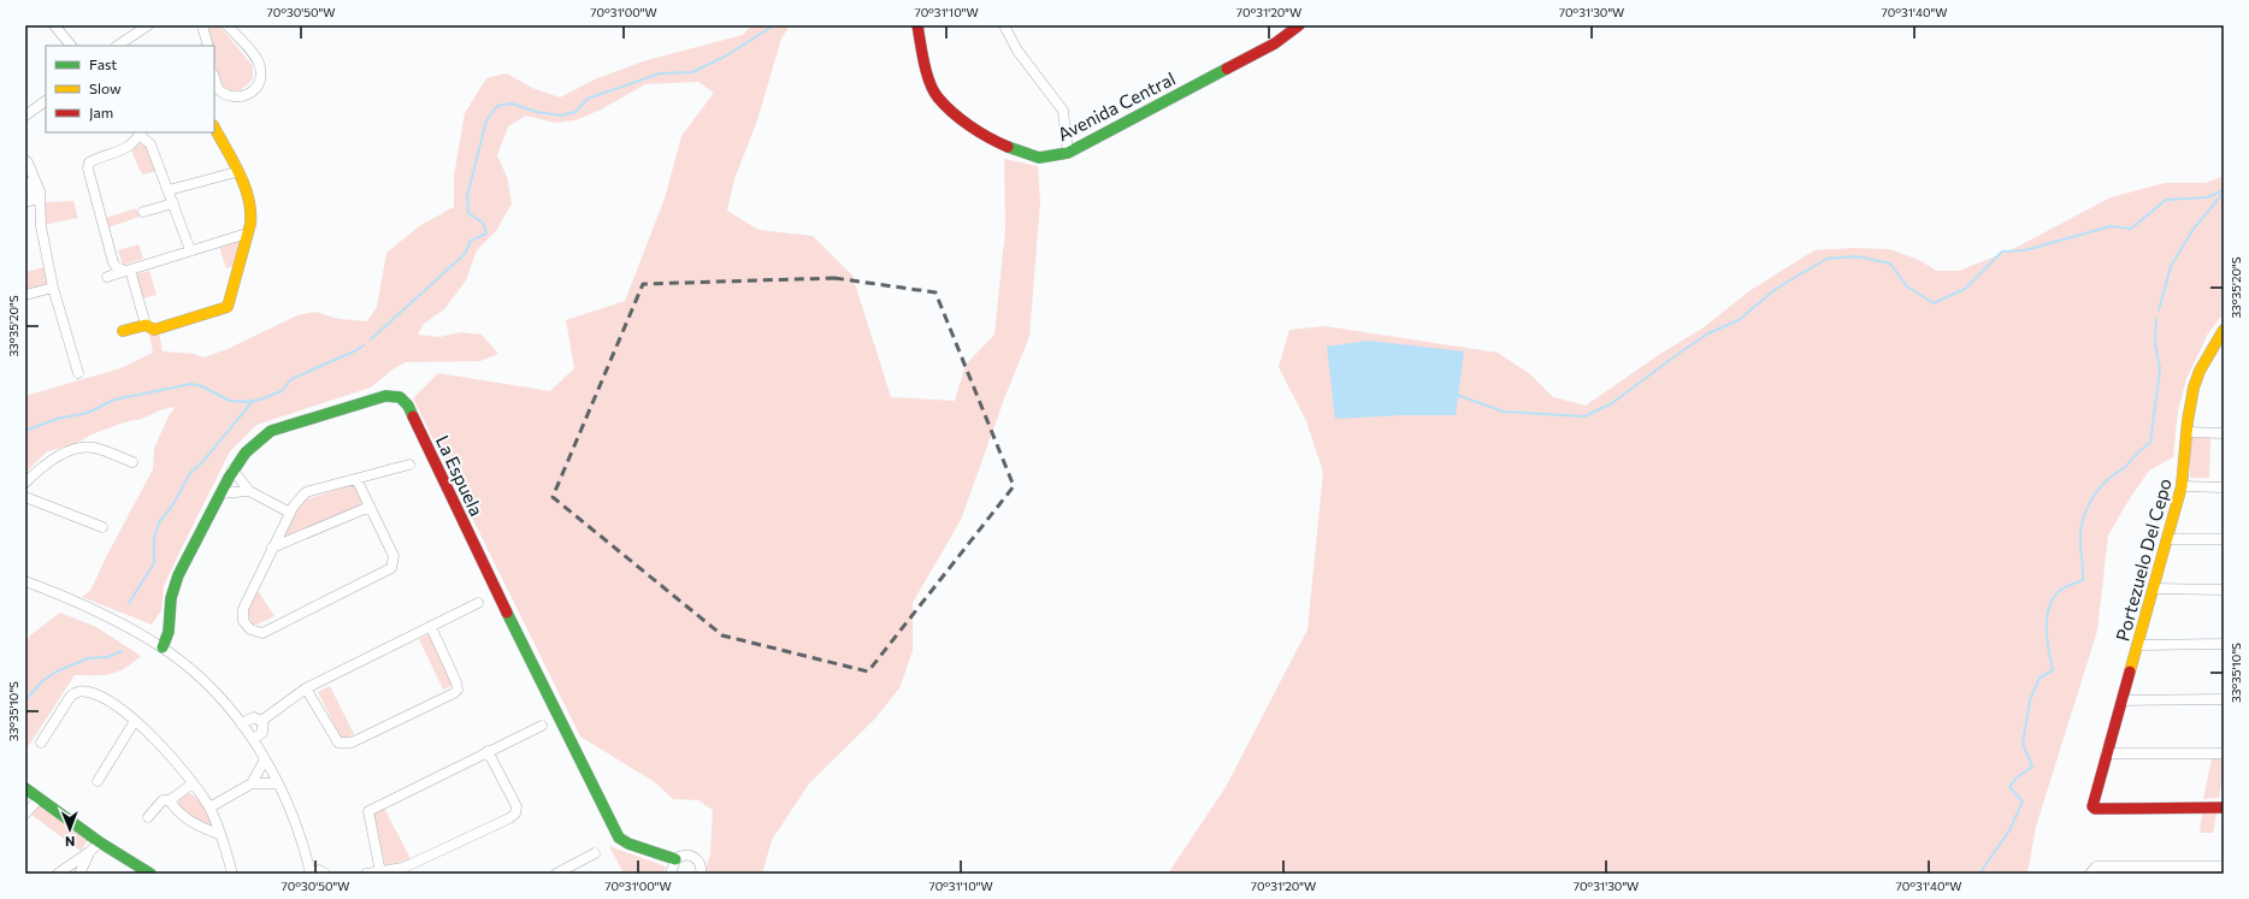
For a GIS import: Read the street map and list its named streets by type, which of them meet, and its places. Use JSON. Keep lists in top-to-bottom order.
{
  "streets": {
    "street": ["Avenida Central", "La Espuela", "Portezuelo Del Cepo"]
  },
  "legend": ["Fast", "Slow", "Jam"],
  "north": "bottom",
  "coordinates": [
    "70°30'50\"W",
    "70°31'00\"W",
    "70°31'10\"W",
    "70°31'20\"W",
    "70°31'30\"W",
    "70°31'40\"W",
    "33°35'20\"S",
    "33°35'10\"S"
  ]
}
